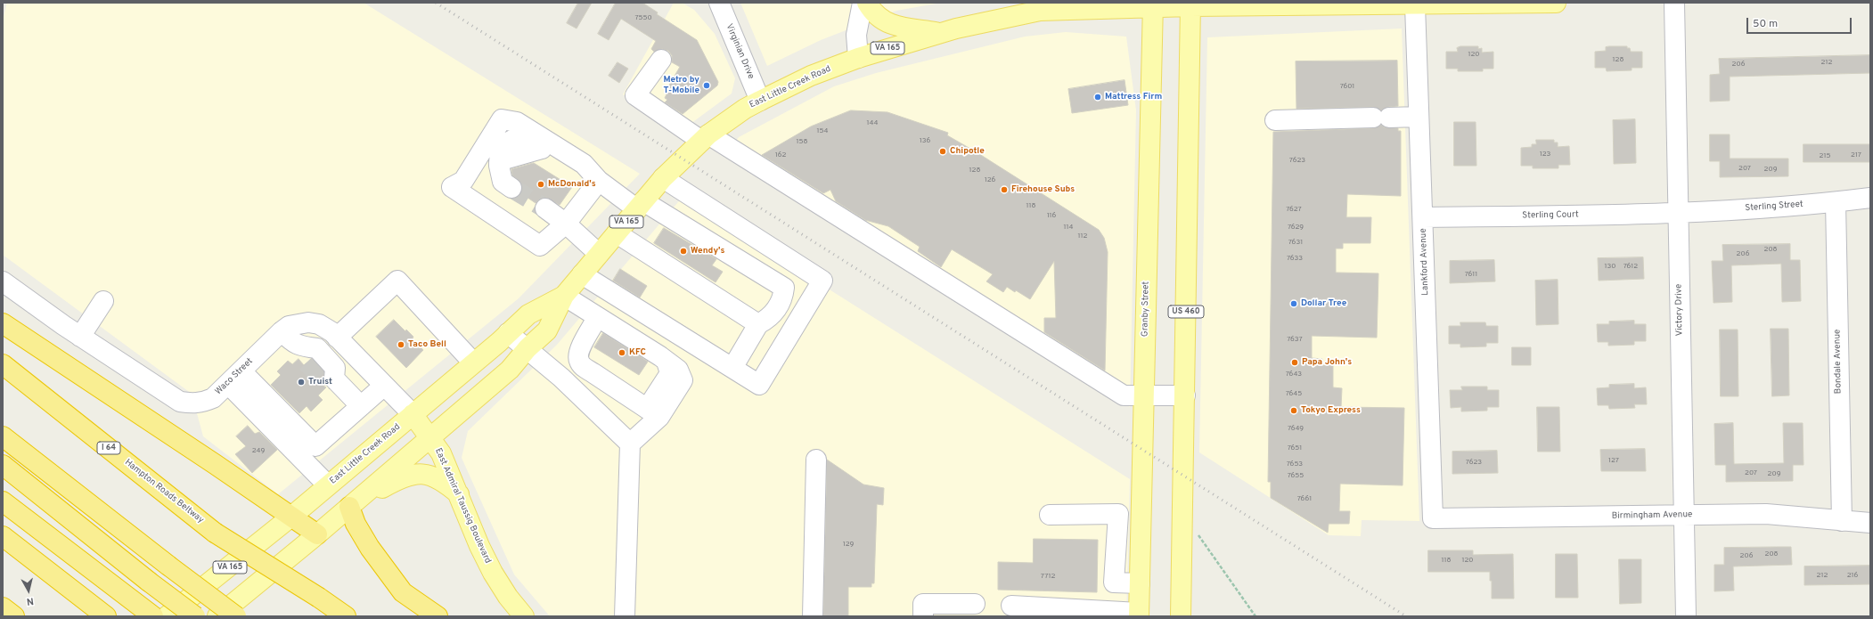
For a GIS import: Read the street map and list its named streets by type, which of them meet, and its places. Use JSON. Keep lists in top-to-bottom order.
{
  "streets": {
    "highway": ["I 64", "Hampton Roads Beltway"],
    "main road": [
      "VA 165",
      "East Little Creek Road",
      "Granby Street",
      "US 460",
      "East Admiral Taussig Boulevard"
    ],
    "street": [
      "Virginian Drive",
      "Sterling Street",
      "Sterling Court",
      "Lankford Avenue",
      "Victory Drive",
      "Bondale Avenue",
      "Waco Street",
      "Birmingham Avenue"
    ]
  },
  "crossings": [
    ["VA 165", "East Little Creek Road"],
    ["VA 165", "Lankford Avenue"],
    ["VA 165", "Granby Street"],
    ["VA 165", "US 460"],
    ["Virginian Drive", "East Little Creek Road"],
    ["East Little Creek Road", "Granby Street"],
    ["East Little Creek Road", "Waco Street"],
    ["East Little Creek Road", "East Admiral Taussig Boulevard"],
    ["Sterling Street", "Sterling Court"],
    ["Sterling Street", "Victory Drive"],
    ["Sterling Street", "Bondale Avenue"],
    ["Sterling Court", "Lankford Avenue"],
    ["Sterling Court", "Victory Drive"],
    ["Lankford Avenue", "Birmingham Avenue"],
    ["Victory Drive", "Birmingham Avenue"],
    ["Bondale Avenue", "Birmingham Avenue"],
    ["Waco Street", "East Admiral Taussig Boulevard"]
  ],
  "places": [
    "Metro by T-Mobile",
    "Mattress Firm",
    "Chipotle",
    "McDonald's",
    "Firehouse Subs",
    "Wendy's",
    "Dollar Tree",
    "Taco Bell",
    "KFC",
    "Papa John's",
    "Truist",
    "Tokyo Express"
  ],
  "house_numbers": [
    "7550",
    "120",
    "128",
    "212",
    "206",
    "7601",
    "144",
    "154",
    "136",
    "158",
    "123",
    "162",
    "217",
    "215",
    "7623",
    "207",
    "209",
    "128",
    "126",
    "118",
    "7627",
    "116",
    "114",
    "7629",
    "112",
    "7631",
    "208",
    "206",
    "7633",
    "130",
    "7612",
    "7611",
    "7637",
    "7643",
    "7645",
    "7649",
    "7651",
    "249",
    "127",
    "7623",
    "7653",
    "207",
    "209",
    "7655",
    "7661",
    "129",
    "208",
    "206",
    "118",
    "120",
    "212",
    "216",
    "7712"
  ],
  "scale_bar": "50 m",
  "north": "bottom"
}
